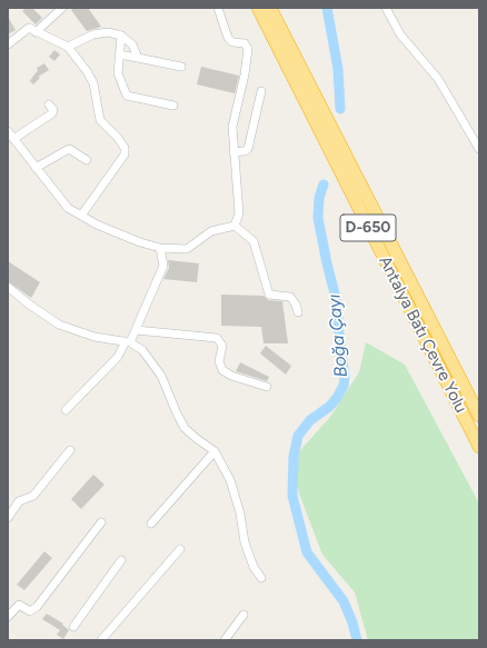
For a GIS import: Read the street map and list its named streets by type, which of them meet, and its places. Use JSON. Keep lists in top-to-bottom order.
{
  "streets": {
    "highway": ["D-650", "Antalya Batı Çevre Yolu"]
  },
  "water": ["Boğa Çayı"]
}
